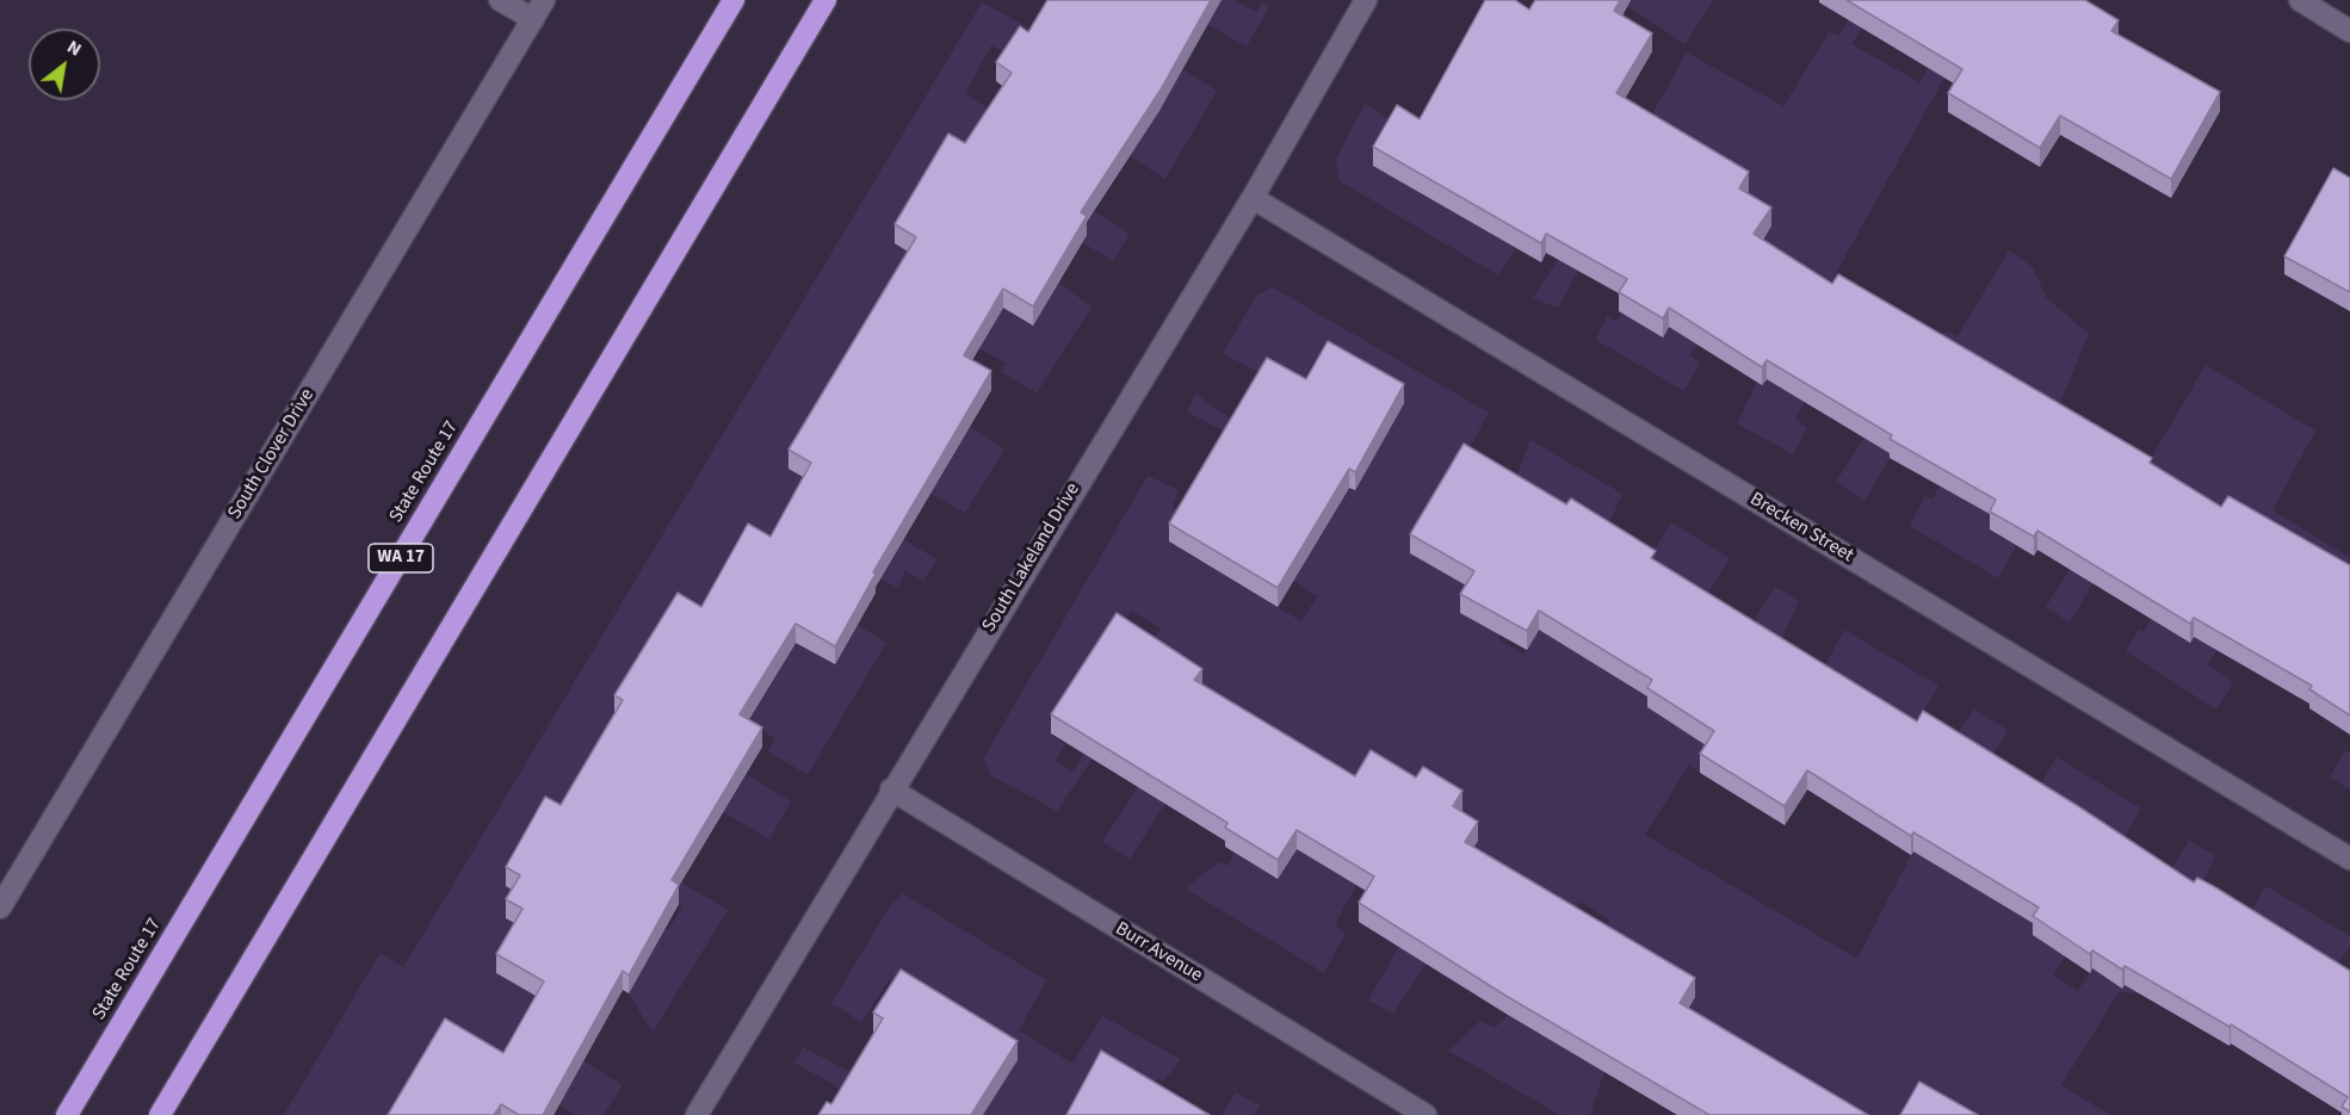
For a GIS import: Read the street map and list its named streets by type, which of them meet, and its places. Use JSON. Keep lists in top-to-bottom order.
{
  "streets": {
    "highway": ["State Route 17", "WA 17"],
    "street": [
      "South Clover Drive",
      "Brecken Street",
      "South Lakeland Drive",
      "Burr Avenue"
    ]
  },
  "crossings": [
    ["Brecken Street", "South Lakeland Drive"],
    ["South Lakeland Drive", "Burr Avenue"]
  ],
  "north": "top right"
}
